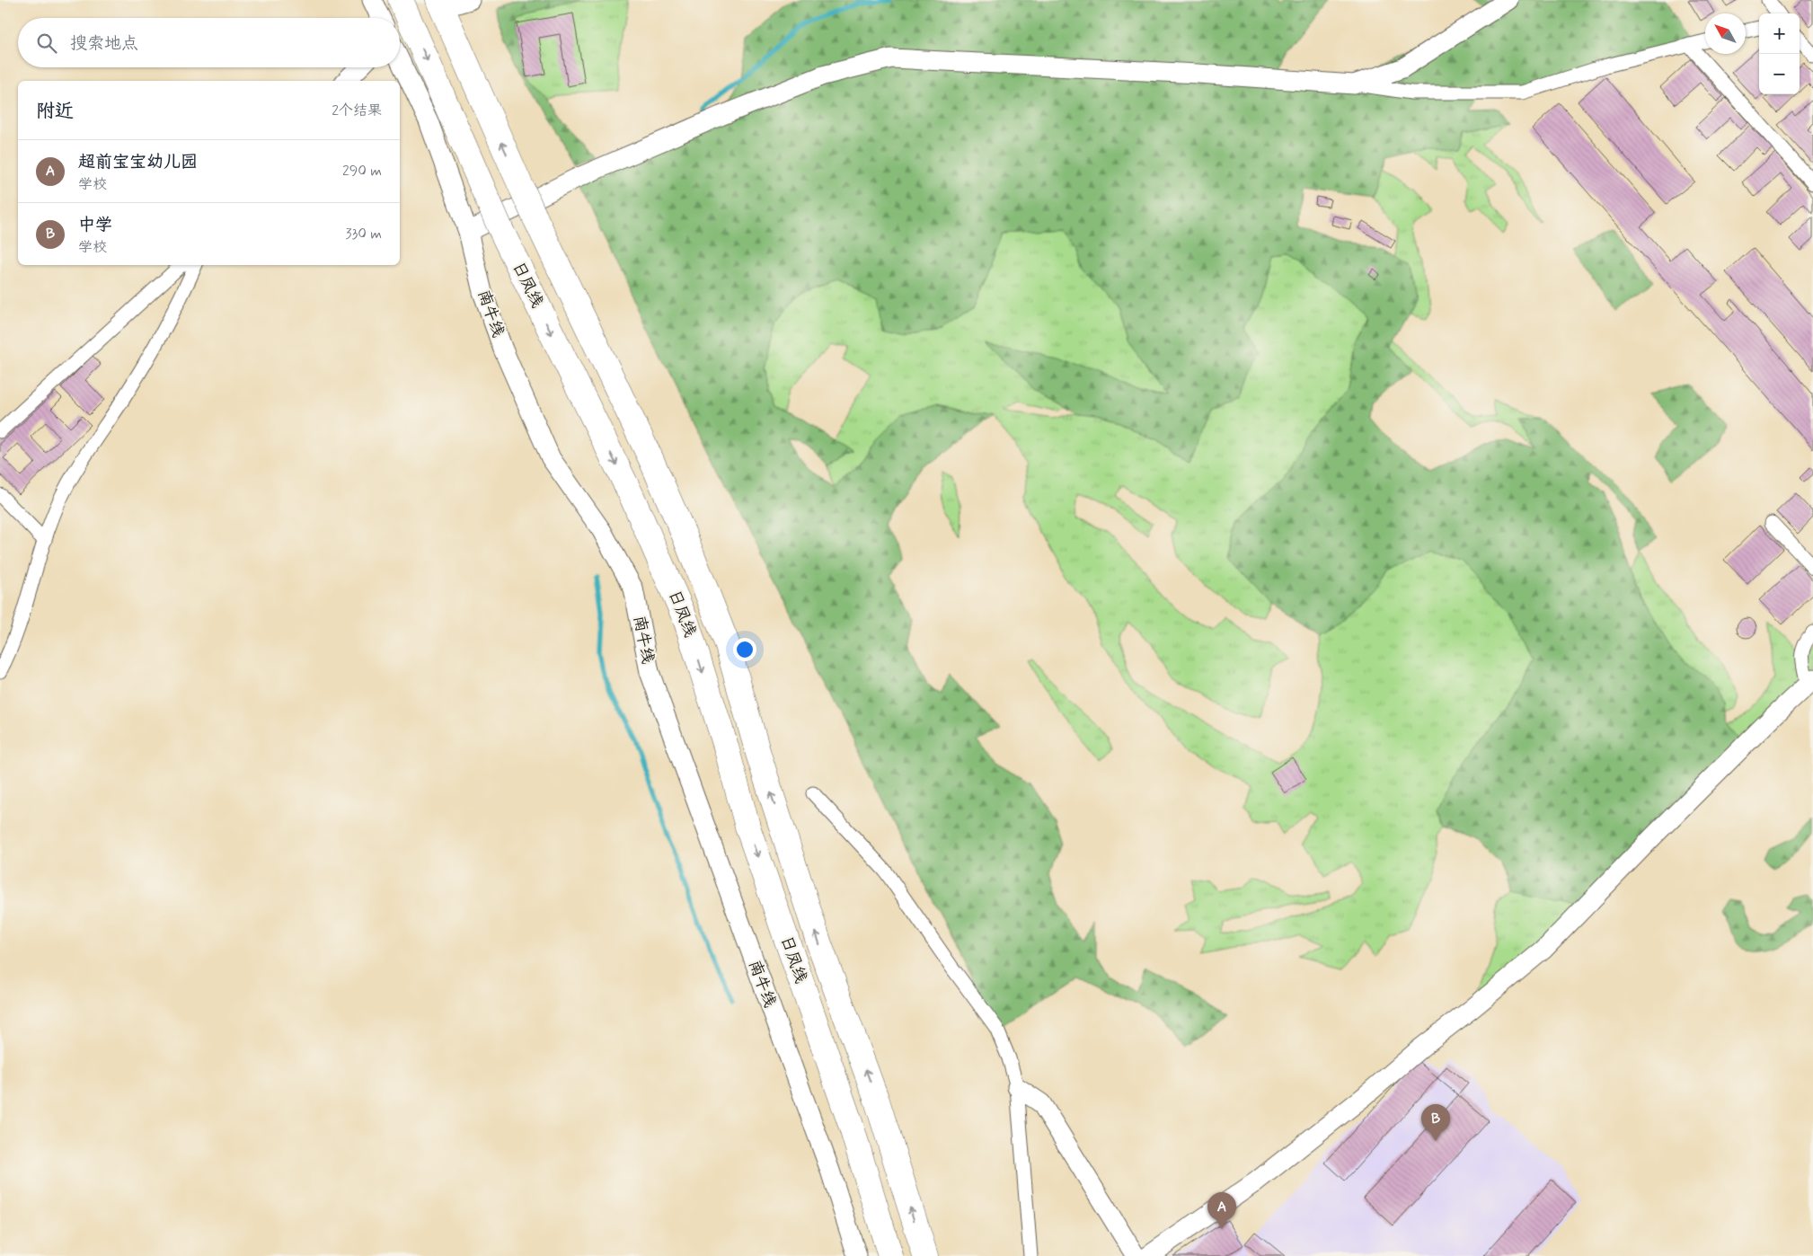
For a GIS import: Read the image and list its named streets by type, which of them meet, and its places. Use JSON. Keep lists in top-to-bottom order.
{
  "streets": {
    "highway": ["日凤线"],
    "street": ["南牛线"]
  },
  "north": "top left",
  "page": {
    "map_buttons": ["+", "−"],
    "search": "搜索地点",
    "heading": ["附近", "2个结果"],
    "list": [
      {
        "mark": "A",
        "name": "超前宝宝幼儿园",
        "note": "学校",
        "value": "290 m"
      },
      {
        "mark": "B",
        "name": "中学",
        "note": "学校",
        "value": "330 m"
      }
    ],
    "pins": ["B", "A"]
  }
}
